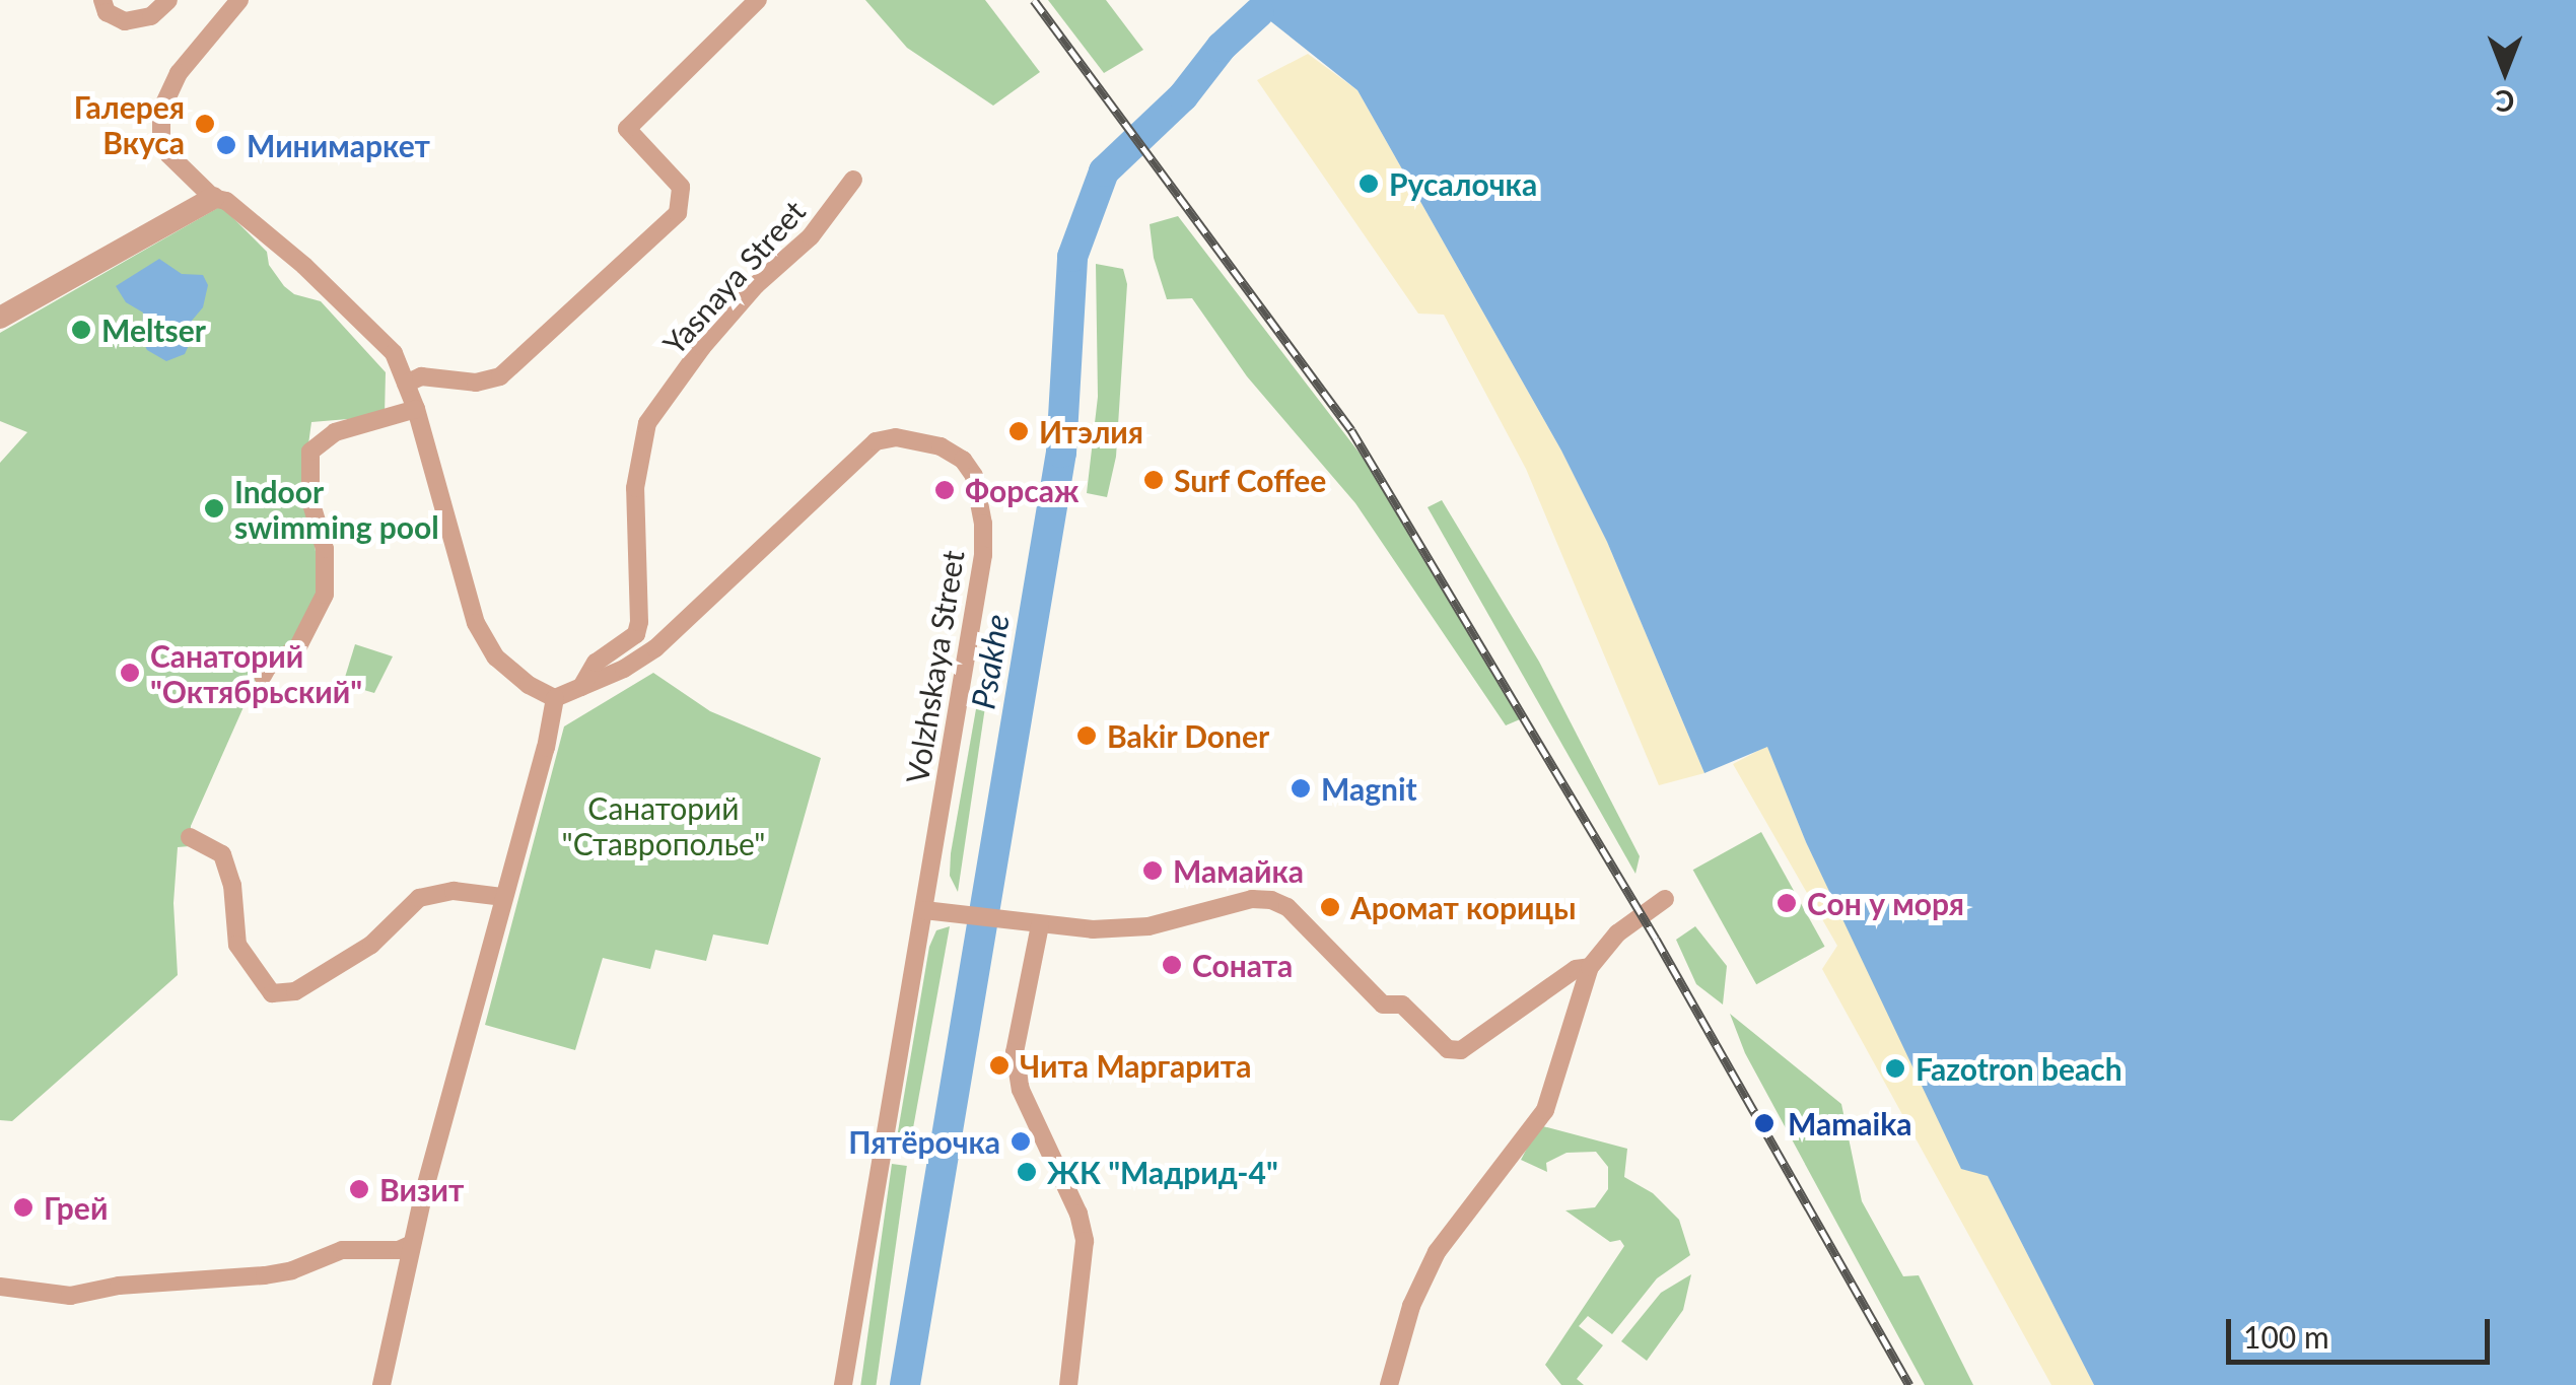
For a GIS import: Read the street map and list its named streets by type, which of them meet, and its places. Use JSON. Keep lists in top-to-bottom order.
{
  "streets": {
    "street": ["Yasnaya Street", "Volzhskaya Street"]
  },
  "crossings": [
    ["Yasnaya Street", "Volzhskaya Street"]
  ],
  "water": ["Psakhe"],
  "parks": ["Санаторий \"Ставрополье\""],
  "places": [
    "Галерея Вкуса",
    "Минимаркет",
    "Русалочка",
    "Meltser",
    "Итэлия",
    "Surf Coffee",
    "Форсаж",
    "Indoor swimming pool",
    "Санаторий \"Октябрьский\"",
    "Bakir Doner",
    "Magnit",
    "Мамайка",
    "Сон у моря",
    "Аромат корицы",
    "Соната",
    "Чита Маргарита",
    "Fazotron beach",
    "Mamaika",
    "Пятёрочка",
    "ЖК \"Мадрид-4\"",
    "Визит",
    "Грей"
  ],
  "scale_bar": "100 m",
  "north": "bottom"
}
